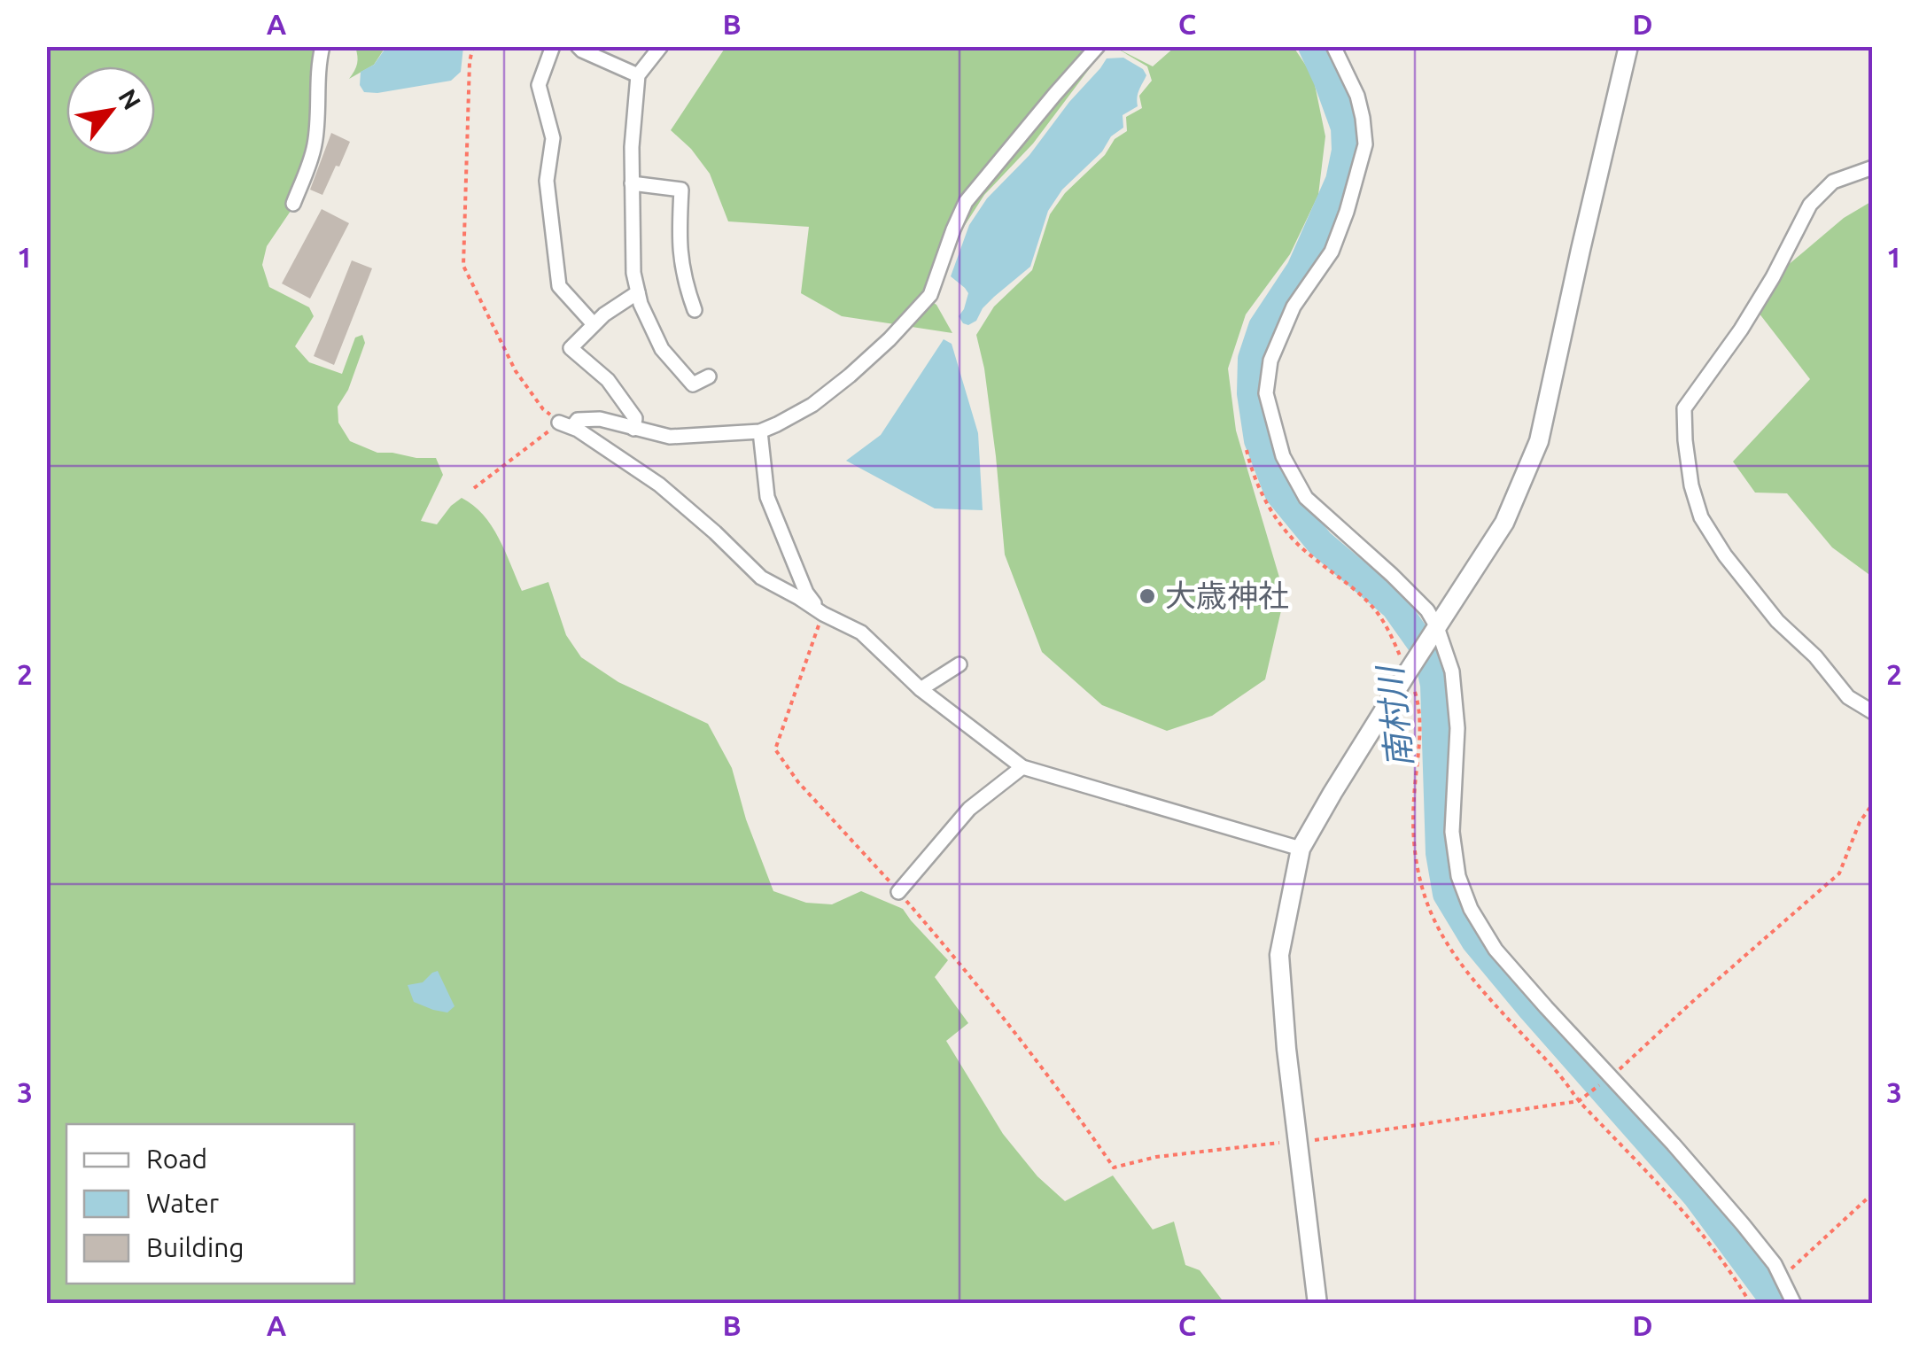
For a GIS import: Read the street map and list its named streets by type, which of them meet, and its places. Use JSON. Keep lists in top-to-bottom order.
{
  "water": ["南村川"],
  "places": ["大歳神社"],
  "legend": ["Road", "Water", "Building"],
  "north": "top right",
  "grid": {
    "columns": [
      "A",
      "B",
      "C",
      "D"
    ],
    "rows": ["1", "2", "3"]
  }
}
